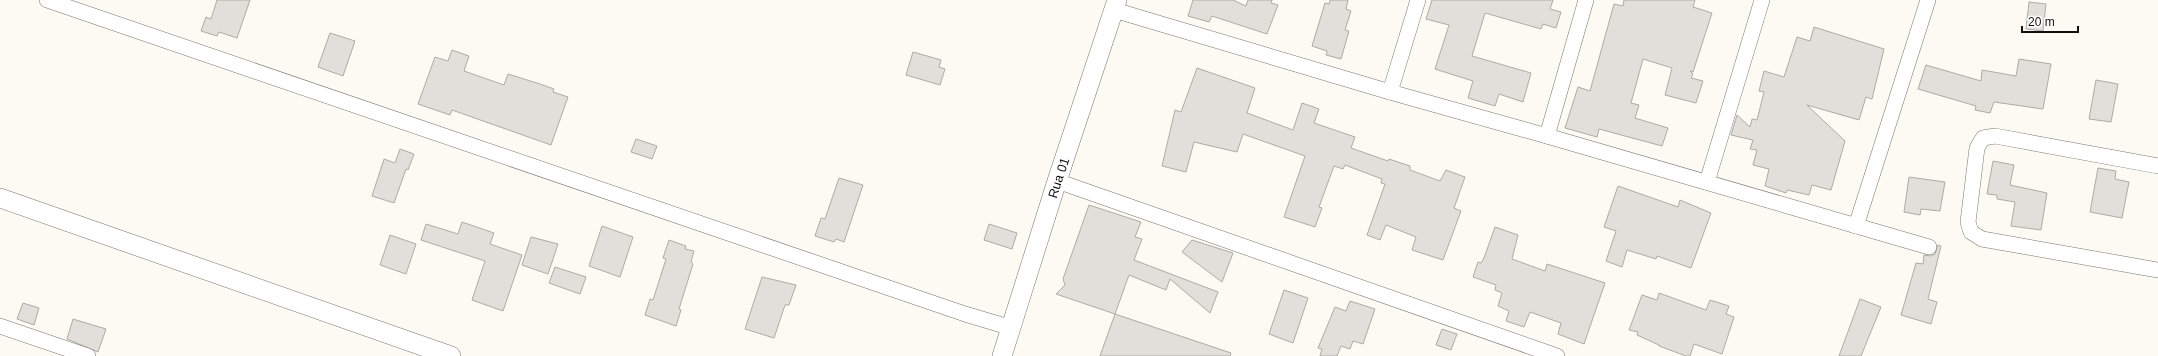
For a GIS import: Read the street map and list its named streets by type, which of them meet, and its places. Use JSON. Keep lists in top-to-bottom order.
{
  "streets": {
    "street": ["Rua 01"]
  },
  "scale_bar": "20 m"
}
